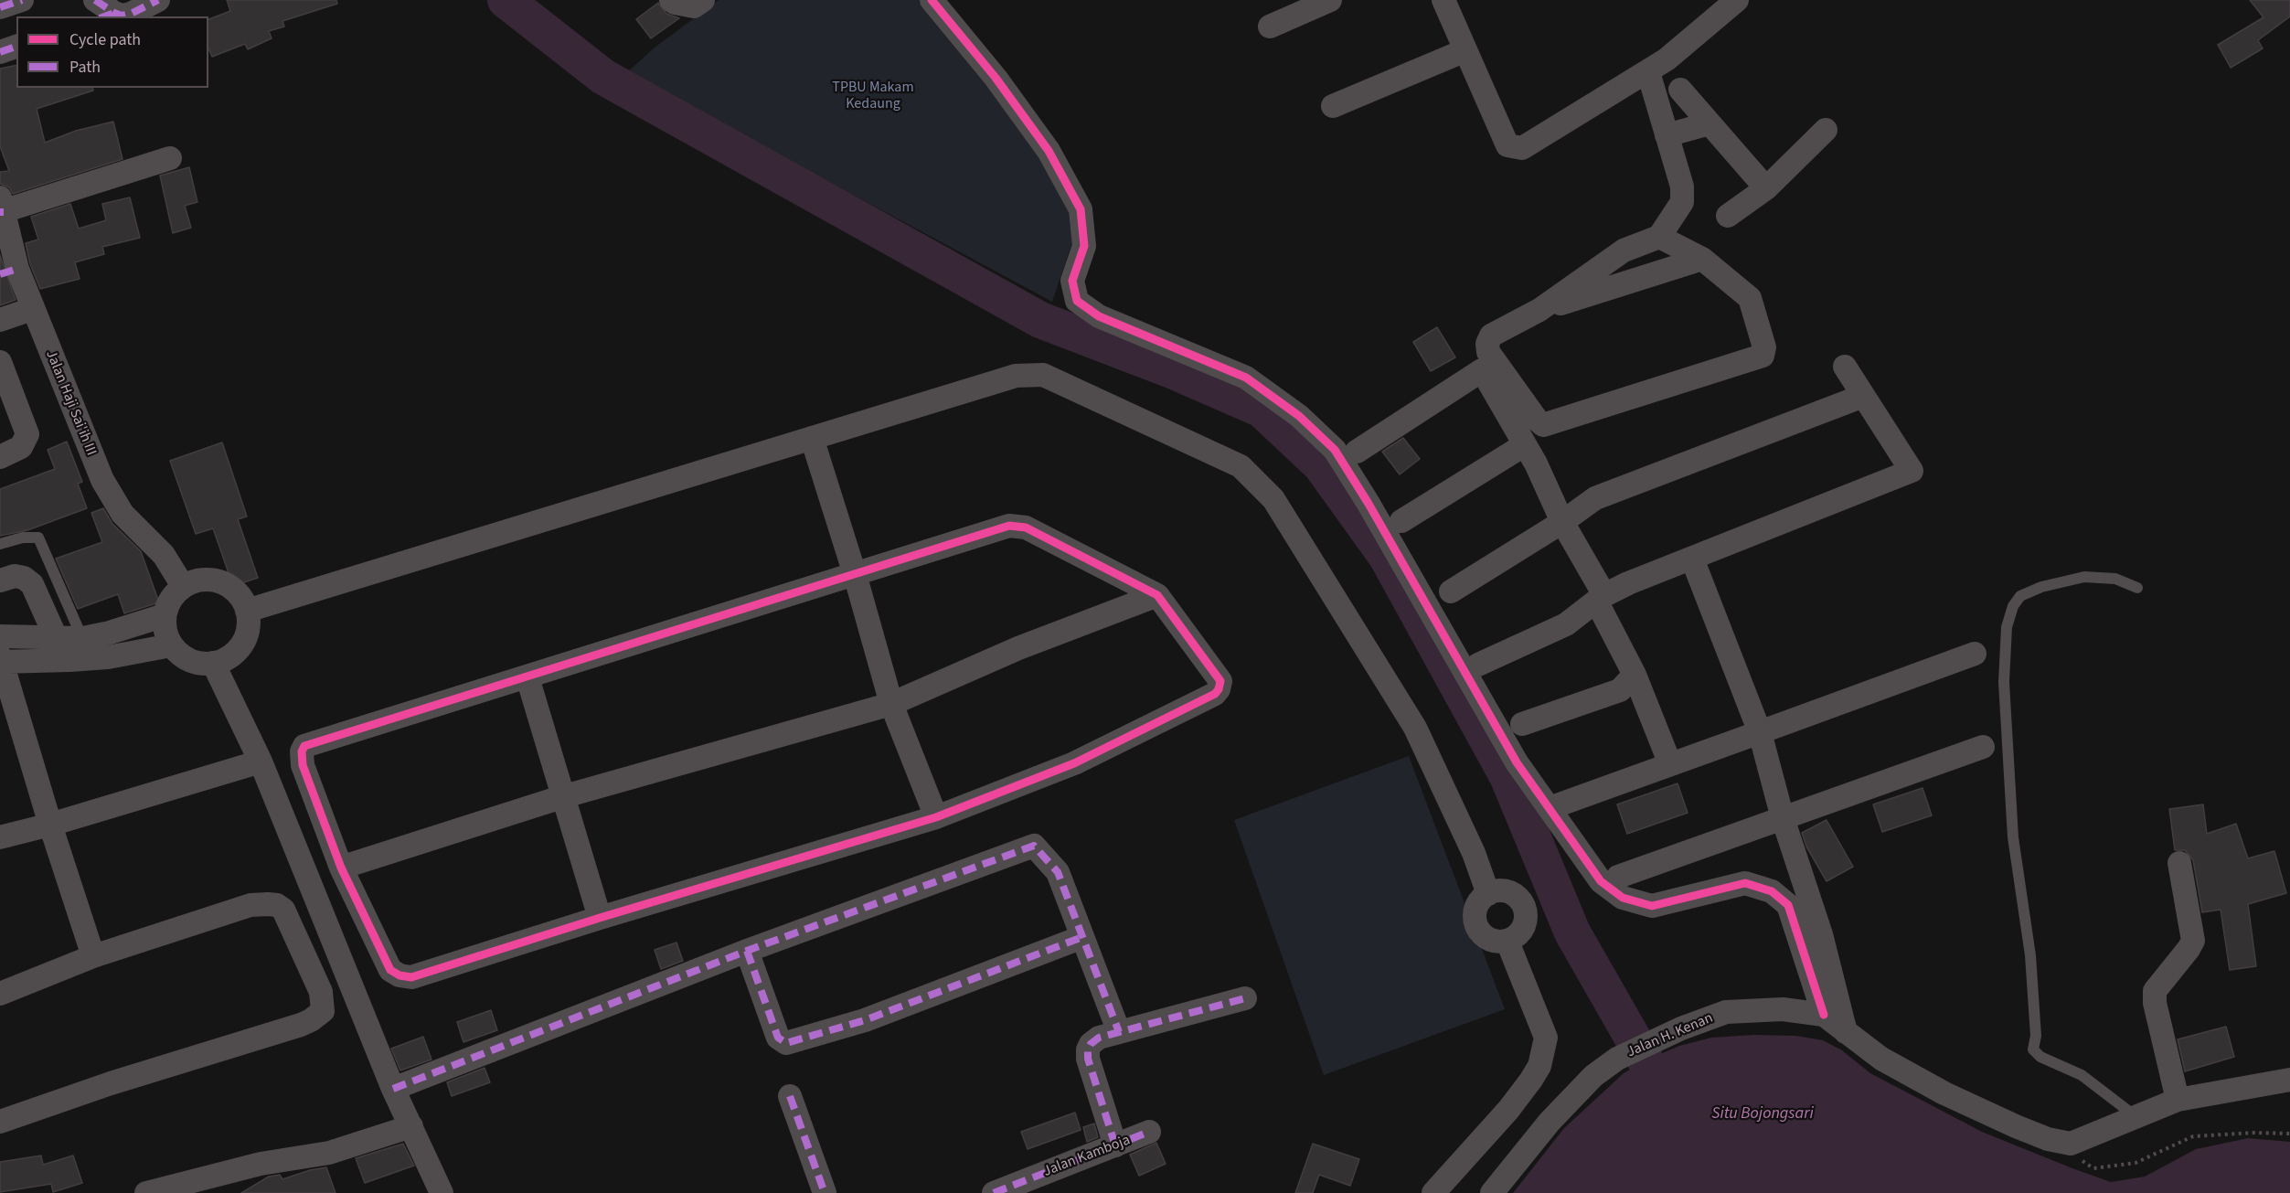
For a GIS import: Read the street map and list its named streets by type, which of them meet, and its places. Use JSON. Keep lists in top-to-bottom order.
{
  "streets": {
    "street": ["Jalan Haji Sai'ih III", "Jalan H. Kenan", "Jalan Kamboja"]
  },
  "water": ["Situ Bojongsari"],
  "parks": ["TPBU Makam Kedaung"],
  "legend": ["Cycle path", "Path"]
}
